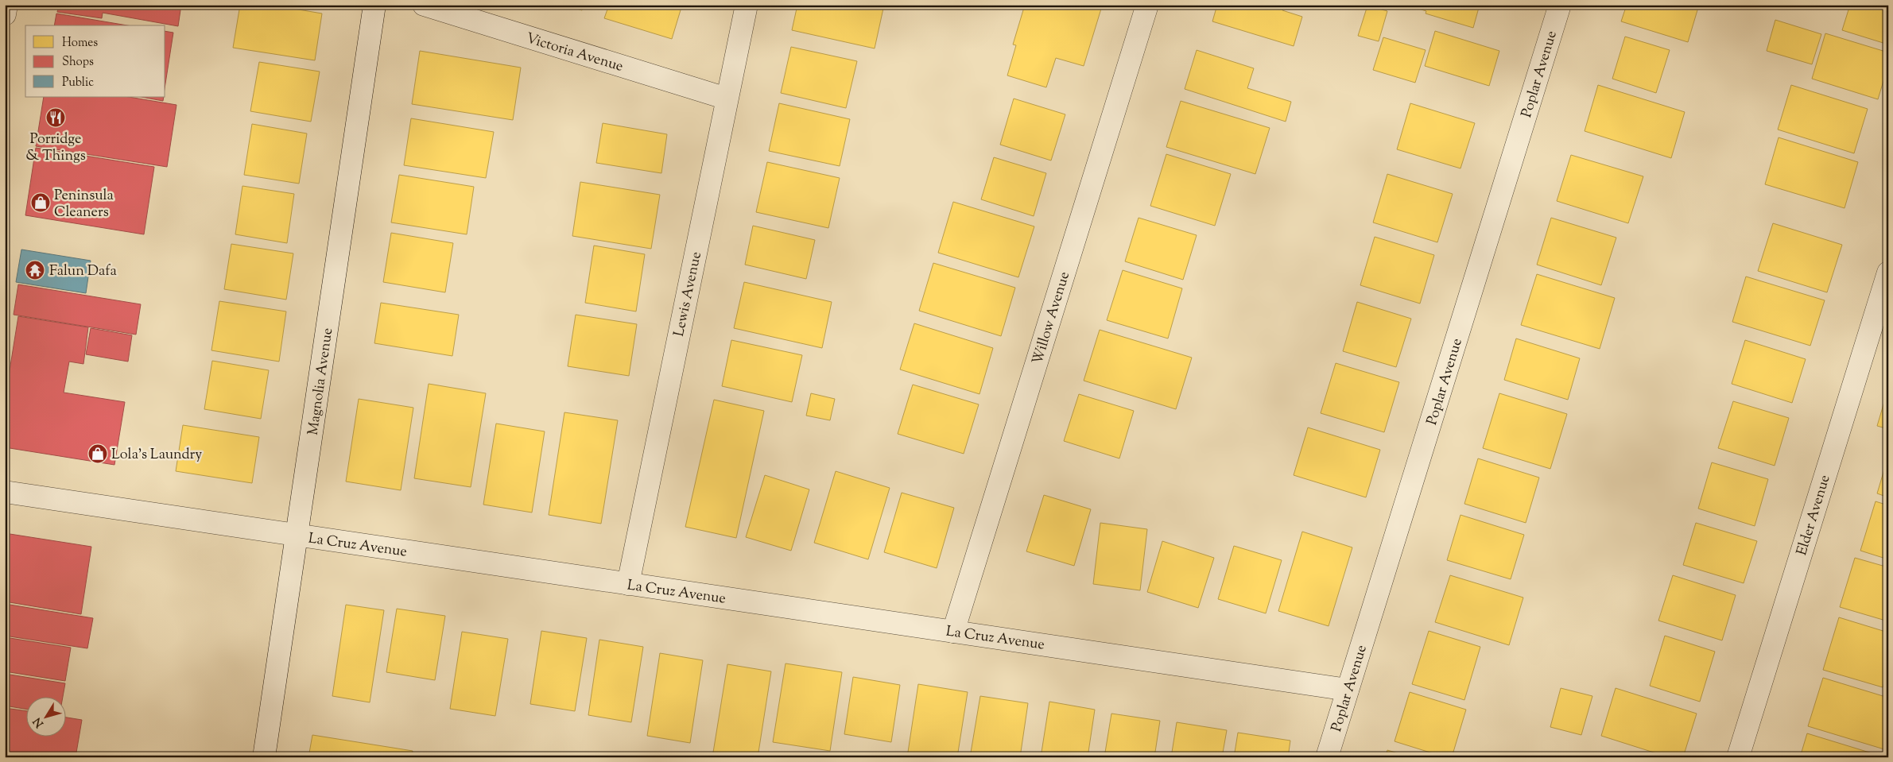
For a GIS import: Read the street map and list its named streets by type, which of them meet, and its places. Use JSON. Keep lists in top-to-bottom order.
{
  "streets": {
    "street": [
      "Victoria Avenue",
      "Poplar Avenue",
      "Lewis Avenue",
      "Willow Avenue",
      "Magnolia Avenue",
      "Elder Avenue",
      "La Cruz Avenue"
    ]
  },
  "crossings": [
    ["Victoria Avenue", "Lewis Avenue"],
    ["Poplar Avenue", "La Cruz Avenue"],
    ["Lewis Avenue", "La Cruz Avenue"],
    ["Willow Avenue", "La Cruz Avenue"],
    ["Magnolia Avenue", "La Cruz Avenue"]
  ],
  "places": {
    "restaurant": ["Porridge & Things"],
    "shop": ["Peninsula Cleaners", "Lola’s Laundry"],
    "temple": ["Falun Dafa"]
  },
  "legend": ["Homes", "Shops", "Public"],
  "north": "bottom left"
}
